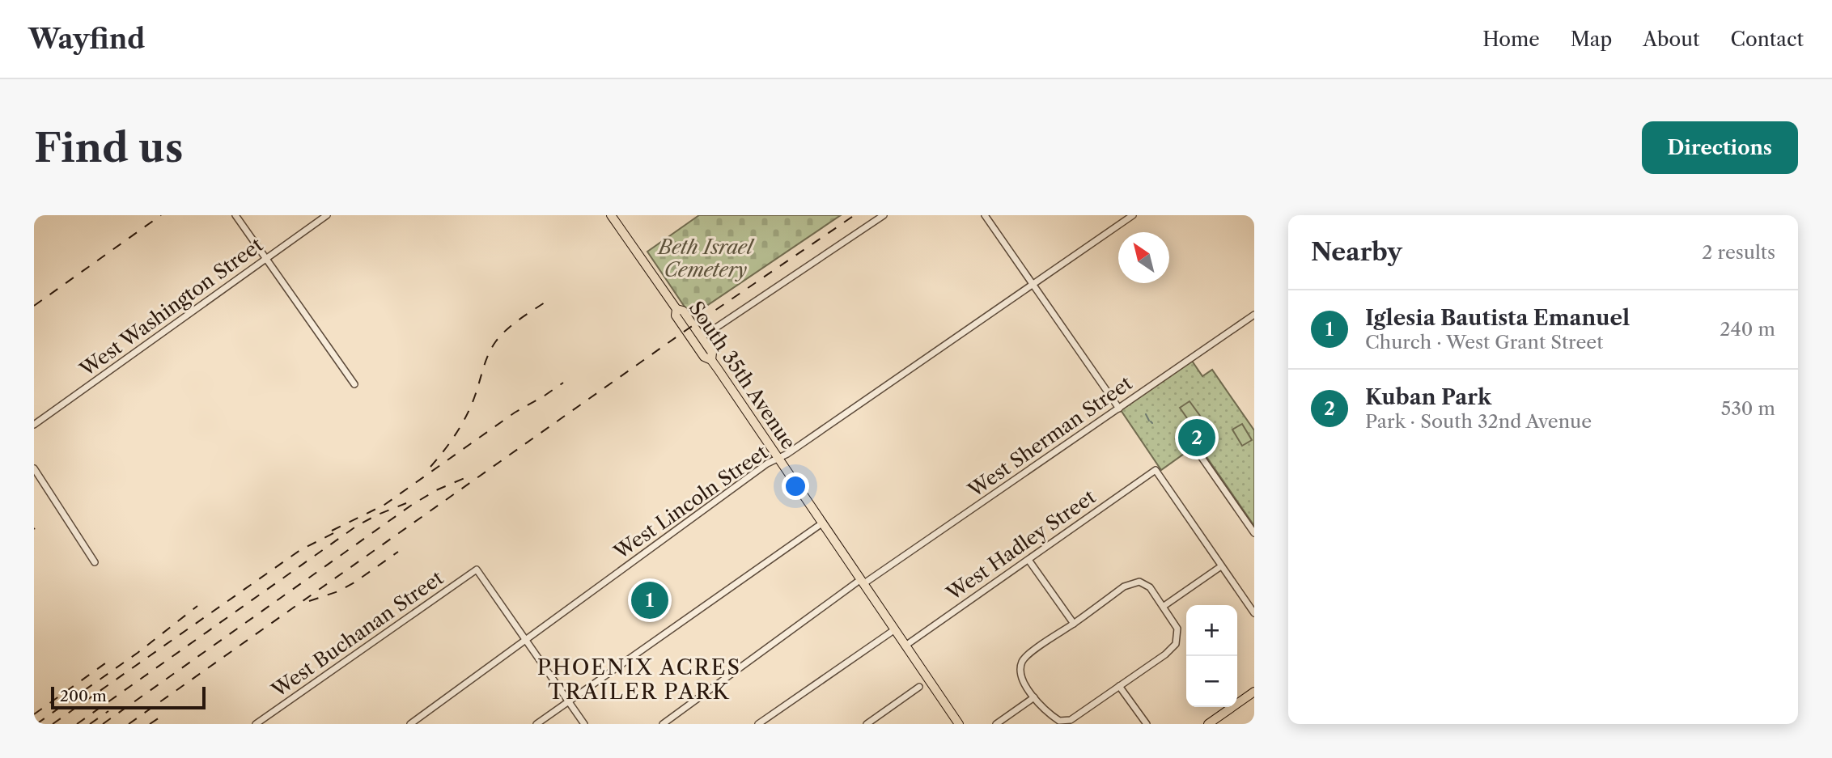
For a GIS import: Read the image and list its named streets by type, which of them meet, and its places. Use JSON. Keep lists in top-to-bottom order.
{
  "streets": {
    "main road": ["South 35th Avenue"],
    "street": [
      "West Washington Street",
      "West Sherman Street",
      "West Lincoln Street",
      "West Hadley Street",
      "West Buchanan Street"
    ]
  },
  "crossings": [
    ["South 35th Avenue", "West Sherman Street"],
    ["South 35th Avenue", "West Lincoln Street"],
    ["South 35th Avenue", "West Hadley Street"],
    ["West Lincoln Street", "West Buchanan Street"]
  ],
  "districts": ["PHOENIX ACRES TRAILER PARK"],
  "parks": ["Beth Israel Cemetery"],
  "scale_bar": "200 m",
  "north": "top left",
  "page": {
    "header": "Wayfind",
    "nav": [
      "Home",
      "Map",
      "About",
      "Contact"
    ],
    "buttons": "Directions",
    "title": "Find us",
    "heading": ["Nearby", "2 results"],
    "list": [
      {
        "mark": "1",
        "name": "Iglesia Bautista Emanuel",
        "note": "Church · West Grant Street",
        "value": "240 m"
      },
      {
        "mark": "2",
        "name": "Kuban Park",
        "note": "Park · South 32nd Avenue",
        "value": "530 m"
      }
    ],
    "pins": ["2", "1"],
    "map_buttons": ["+", "−"],
    "scale": "200 m"
  }
}
